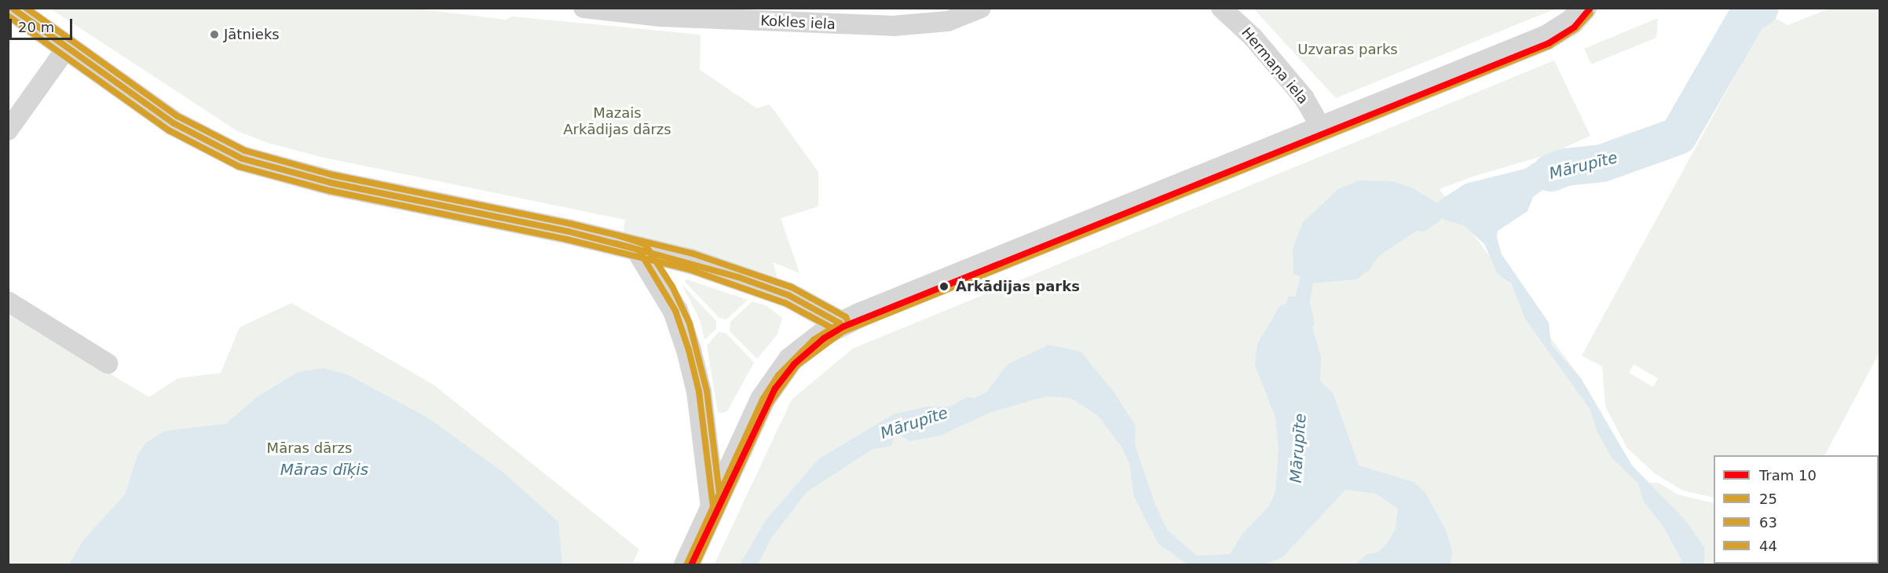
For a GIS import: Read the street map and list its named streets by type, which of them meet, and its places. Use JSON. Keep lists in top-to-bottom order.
{
  "streets": {
    "street": ["Kokles iela", "Hermaņa iela"]
  },
  "water": ["Mārupīte", "Māras dīķis"],
  "parks": ["Uzvaras parks", "Mazais Arkādijas dārzs", "Māras dārzs"],
  "places": ["Jātnieks", "Arkādijas parks"],
  "lines": [
    "tram line 10",
    "transit line 25",
    "transit line 44",
    "transit line 63"
  ],
  "legend": [
    "Tram 10",
    "25",
    "63",
    "44"
  ],
  "scale_bar": "20 m"
}
